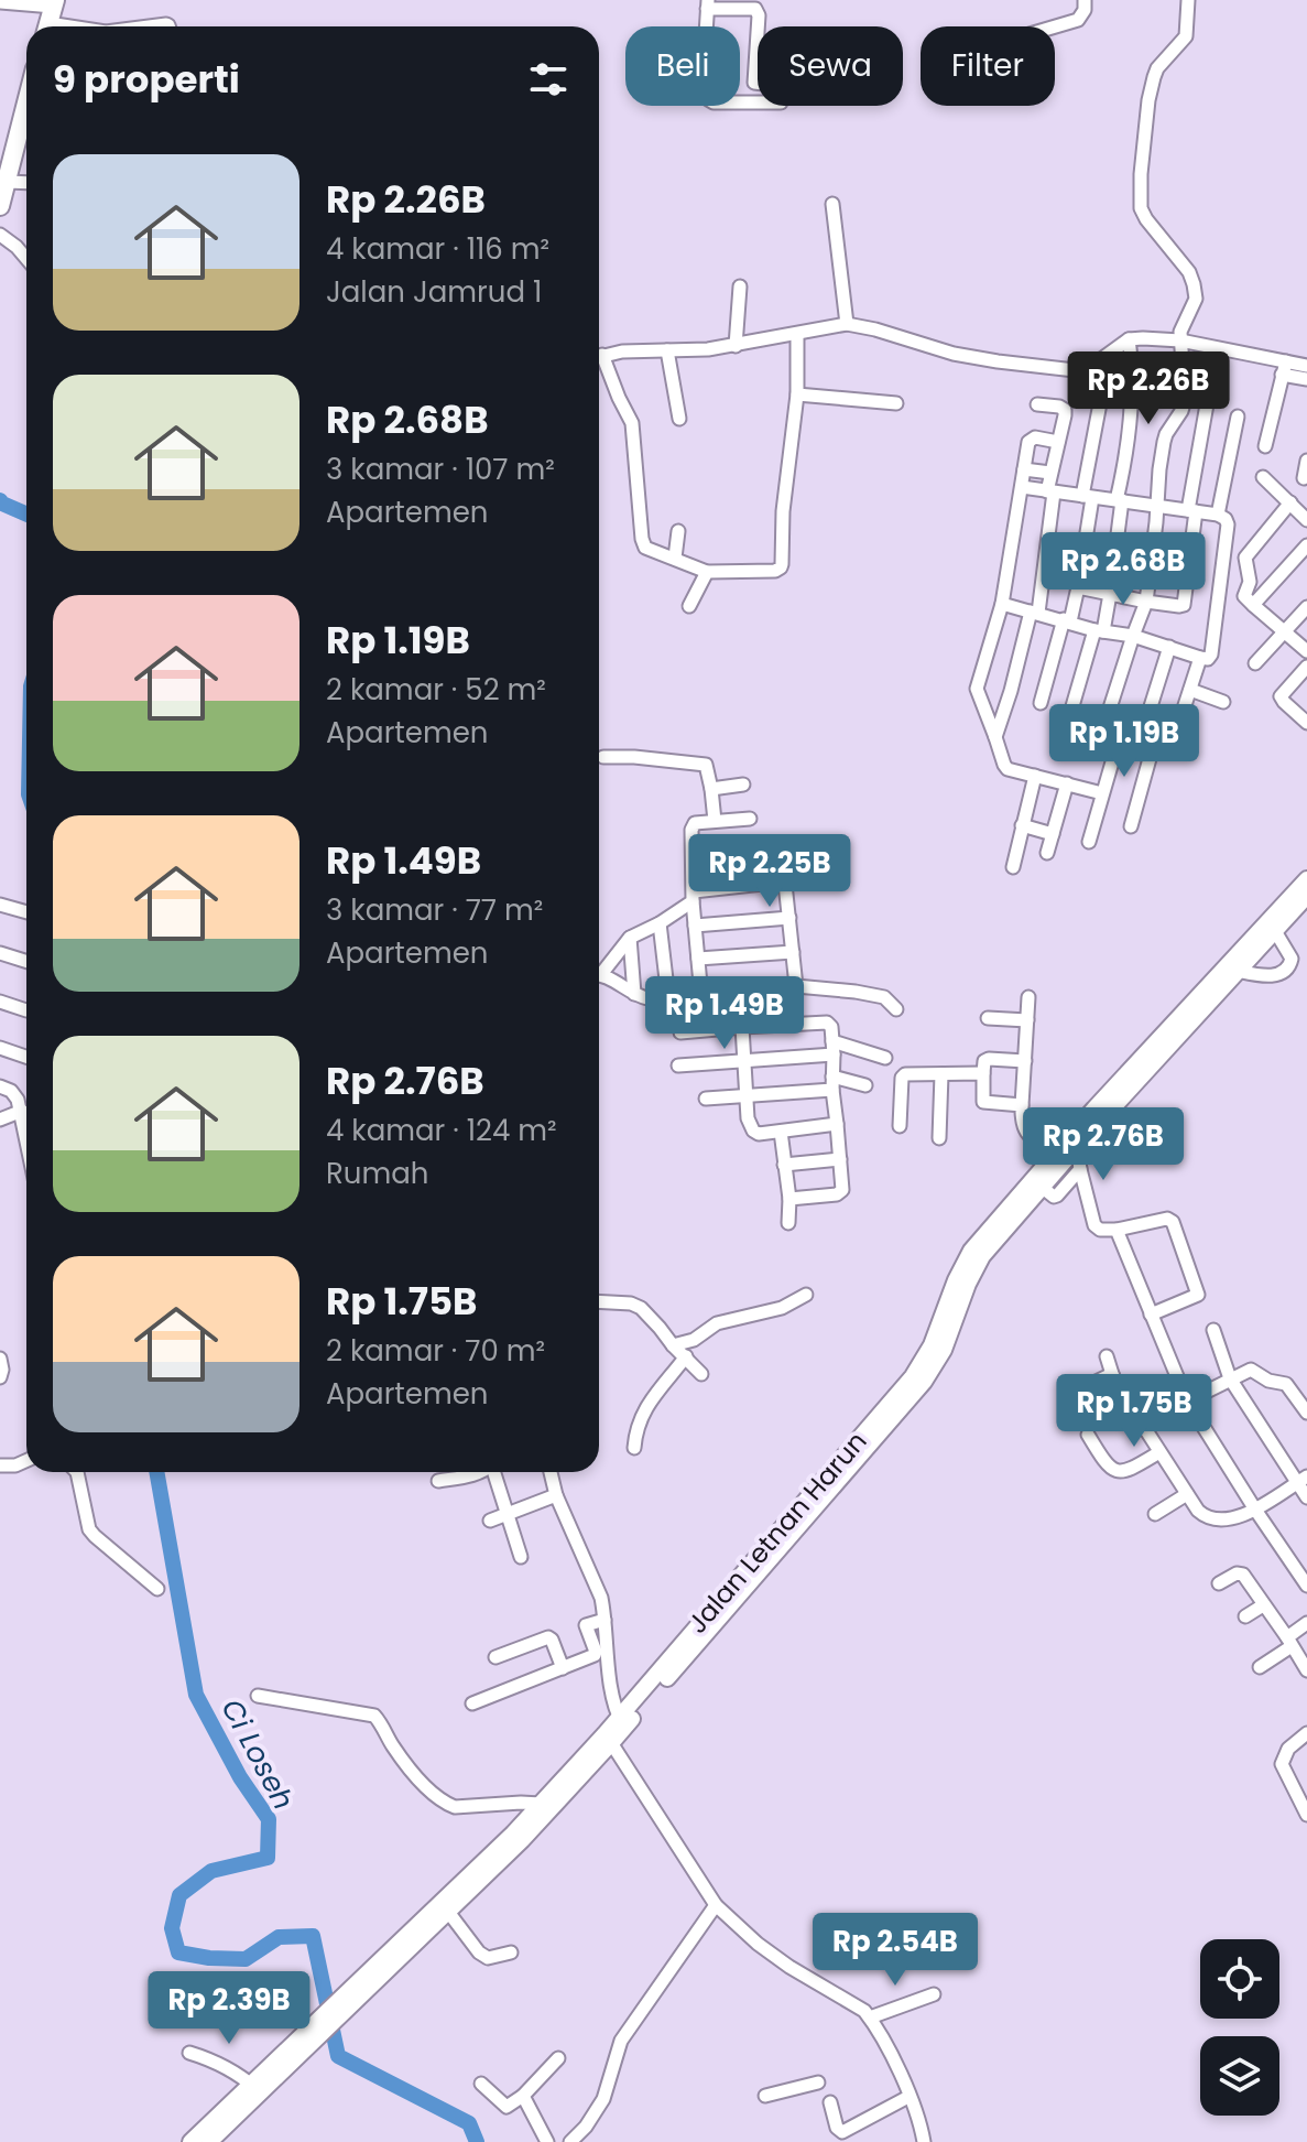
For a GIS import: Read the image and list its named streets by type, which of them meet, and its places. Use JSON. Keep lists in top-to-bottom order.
{
  "streets": {
    "main road": ["Jalan Letnan Harun"]
  },
  "water": ["Ci Loseh"],
  "page": {
    "chip": ["Beli", "Sewa", "Filter"],
    "heading": "9 properti",
    "list": [
      {
        "name": "Rp 2.26B",
        "note": "4 kamar · 116 m² · Jalan Jamrud 1"
      },
      {
        "name": "Rp 2.68B",
        "note": "3 kamar · 107 m² · Apartemen"
      },
      {
        "name": "Rp 1.19B",
        "note": "2 kamar · 52 m² · Apartemen"
      },
      {
        "name": "Rp 1.49B",
        "note": "3 kamar · 77 m² · Apartemen"
      },
      {
        "name": "Rp 2.76B",
        "note": "4 kamar · 124 m² · Rumah"
      },
      {
        "name": "Rp 1.75B",
        "note": "2 kamar · 70 m² · Apartemen"
      }
    ],
    "price": [
      "Rp 2.26B",
      "Rp 2.68B",
      "Rp 1.19B",
      "Rp 2.25B",
      "Rp 1.49B",
      "Rp 2.76B",
      "Rp 1.75B",
      "Rp 2.54B",
      "Rp 2.39B"
    ]
  }
}
